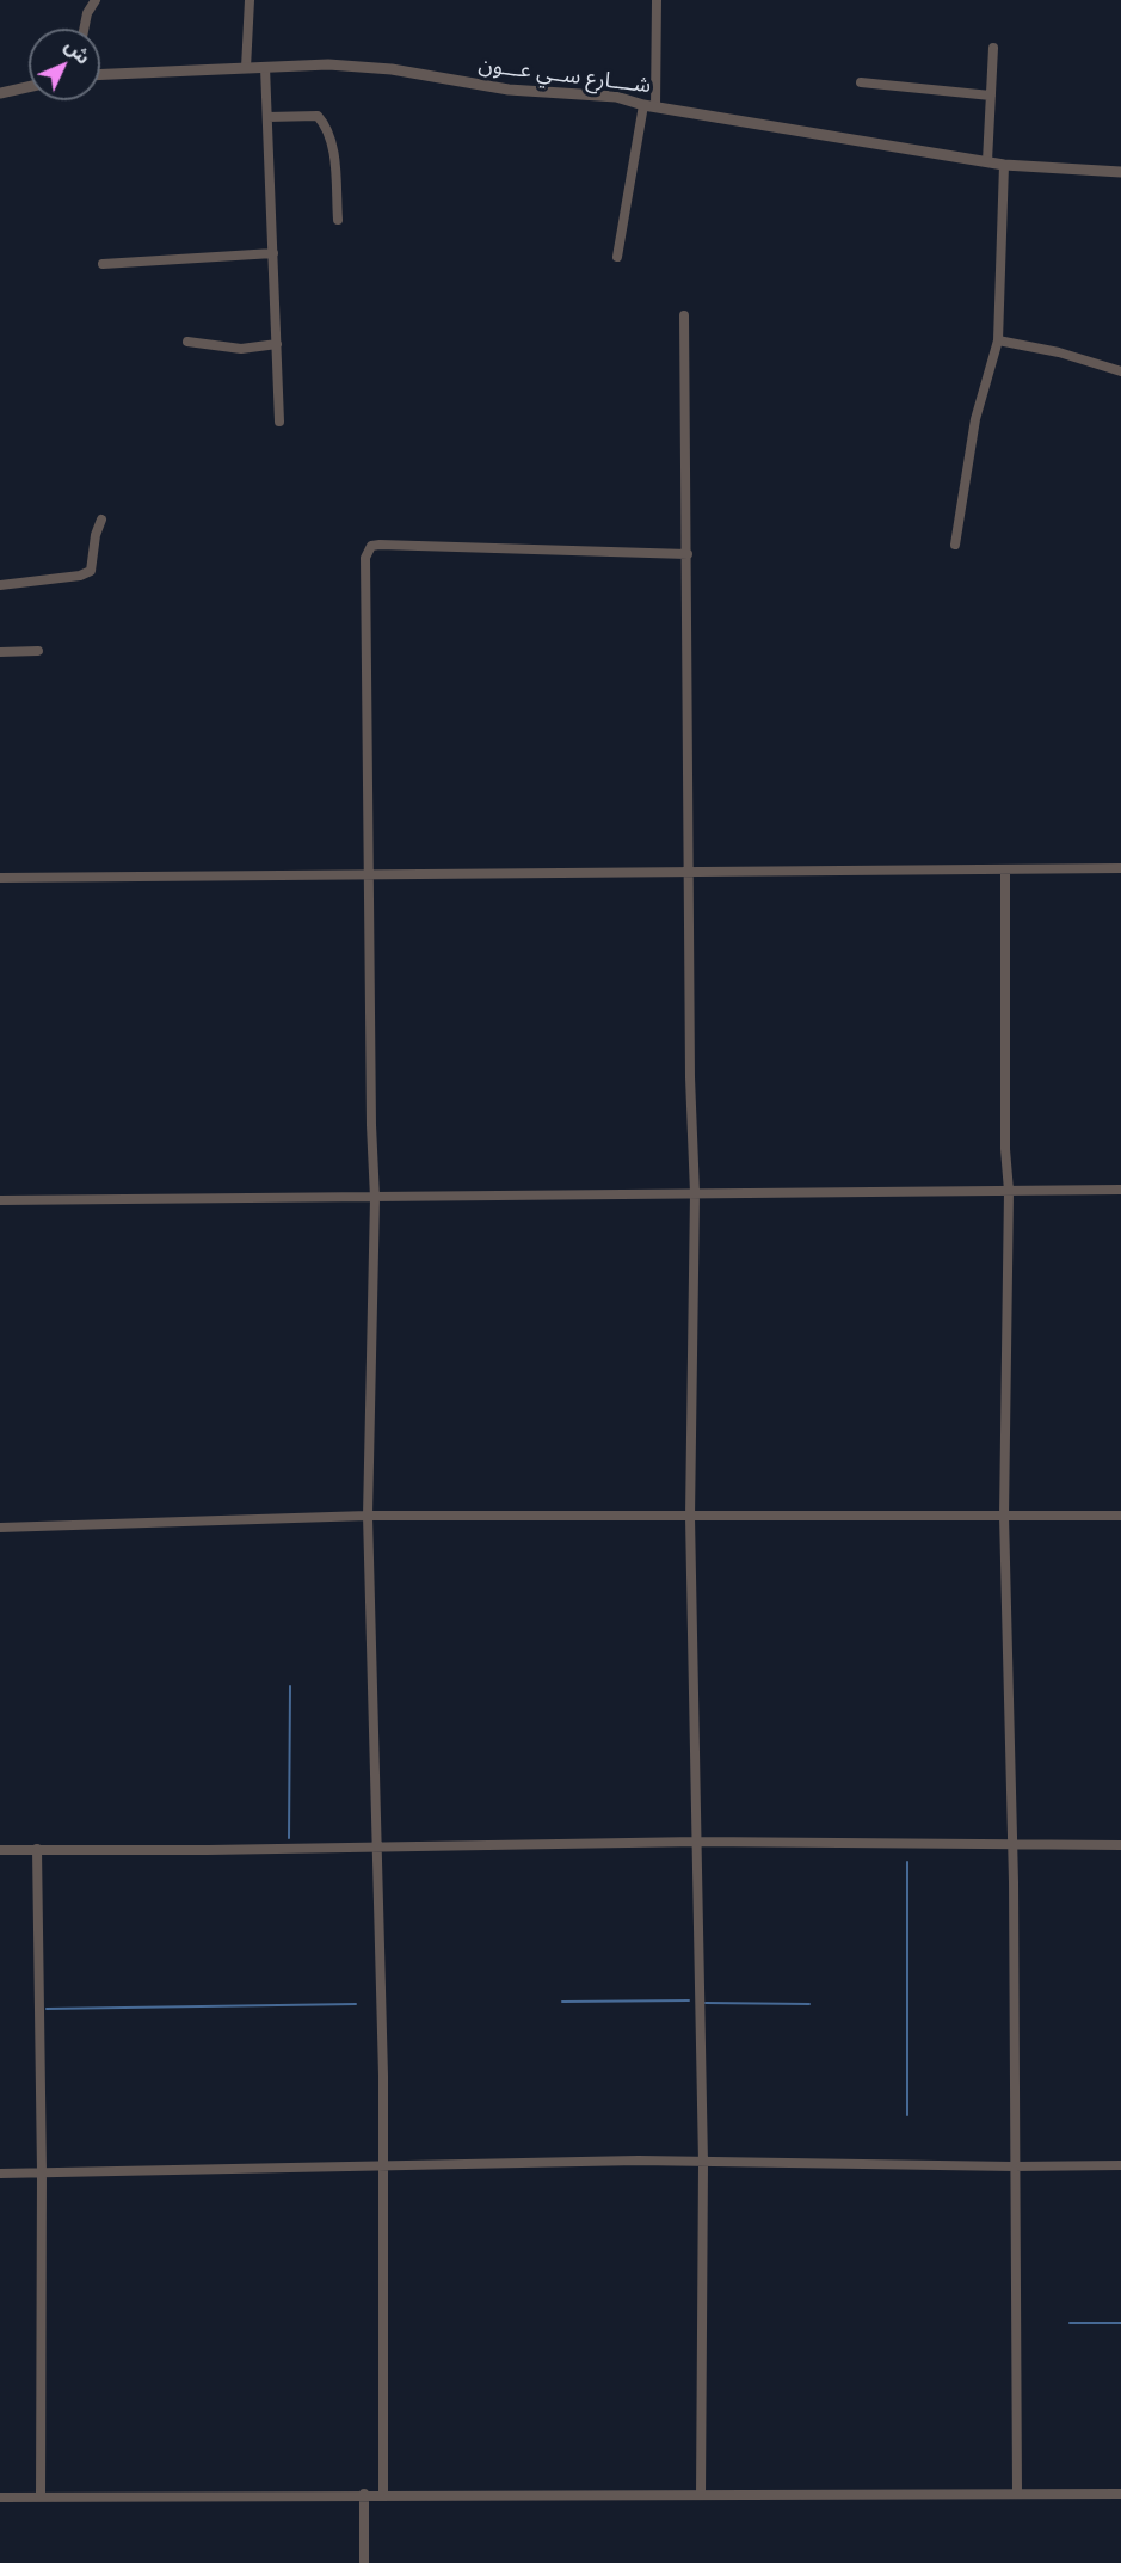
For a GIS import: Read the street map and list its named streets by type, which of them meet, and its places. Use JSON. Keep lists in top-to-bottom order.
{
  "streets": {
    "street": ["شــــارع ســي عـــون"]
  },
  "north": "top right"
}
